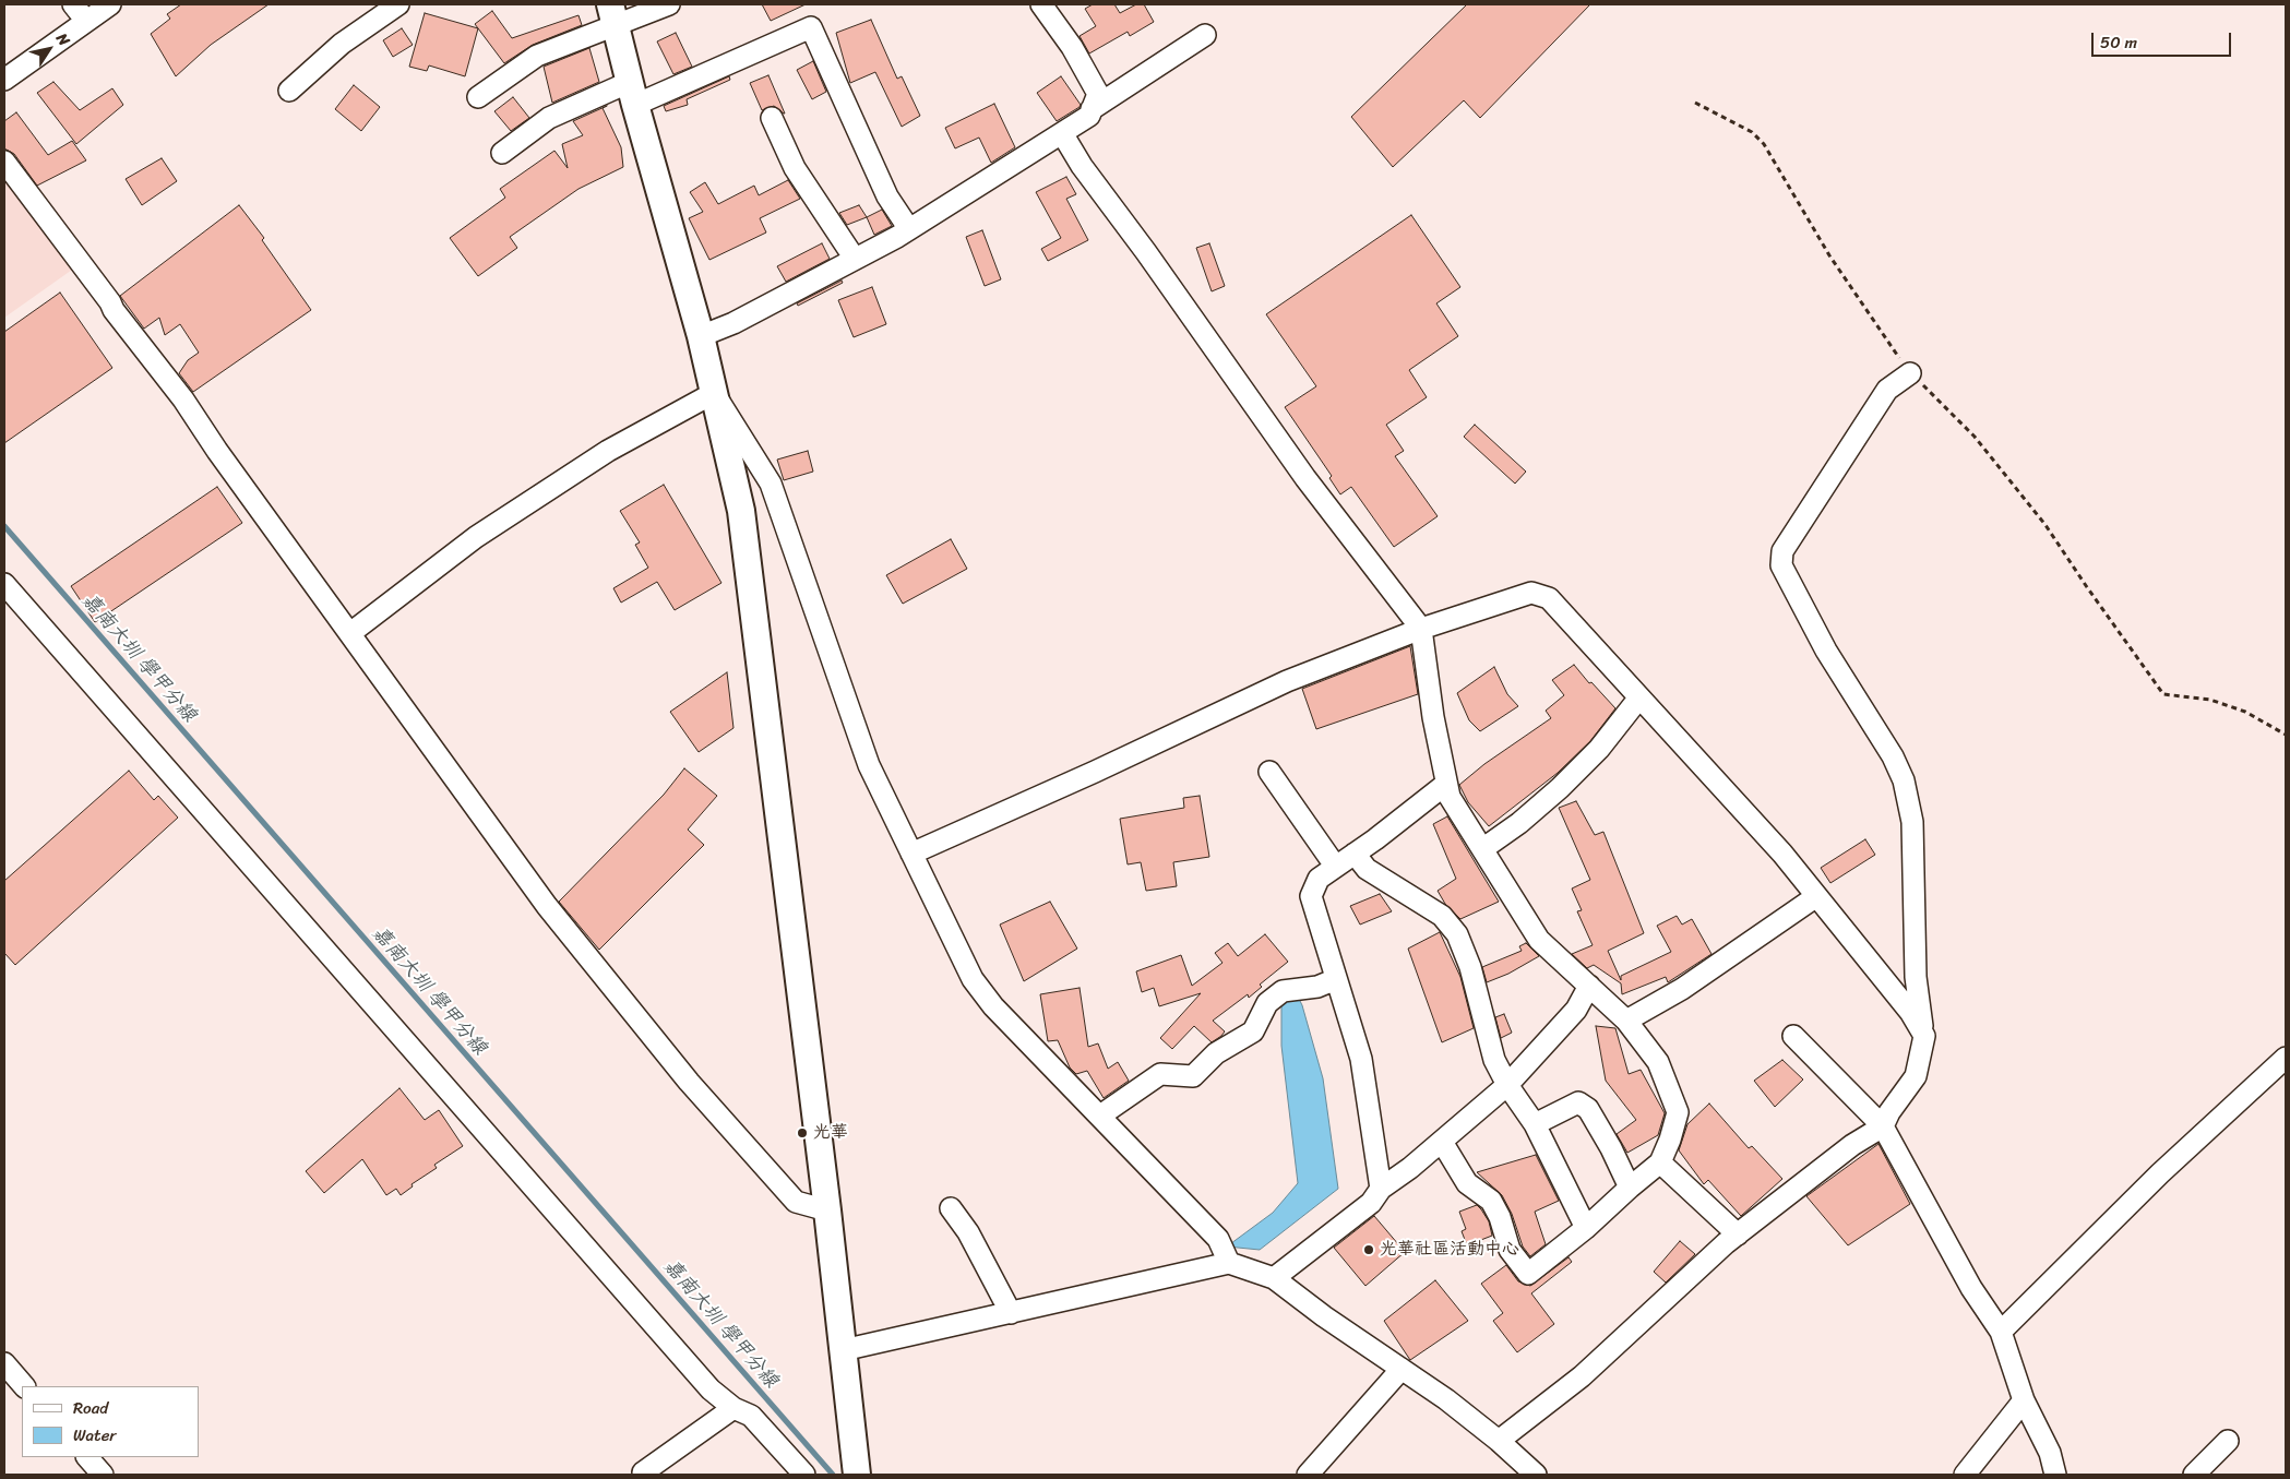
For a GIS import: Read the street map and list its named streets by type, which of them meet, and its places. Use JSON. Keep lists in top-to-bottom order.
{
  "water": ["嘉南大圳 學甲分線"],
  "places": ["光華", "光華社區活動中心"],
  "legend": ["Road", "Water"],
  "scale_bar": "50 m",
  "north": "top right"
}
